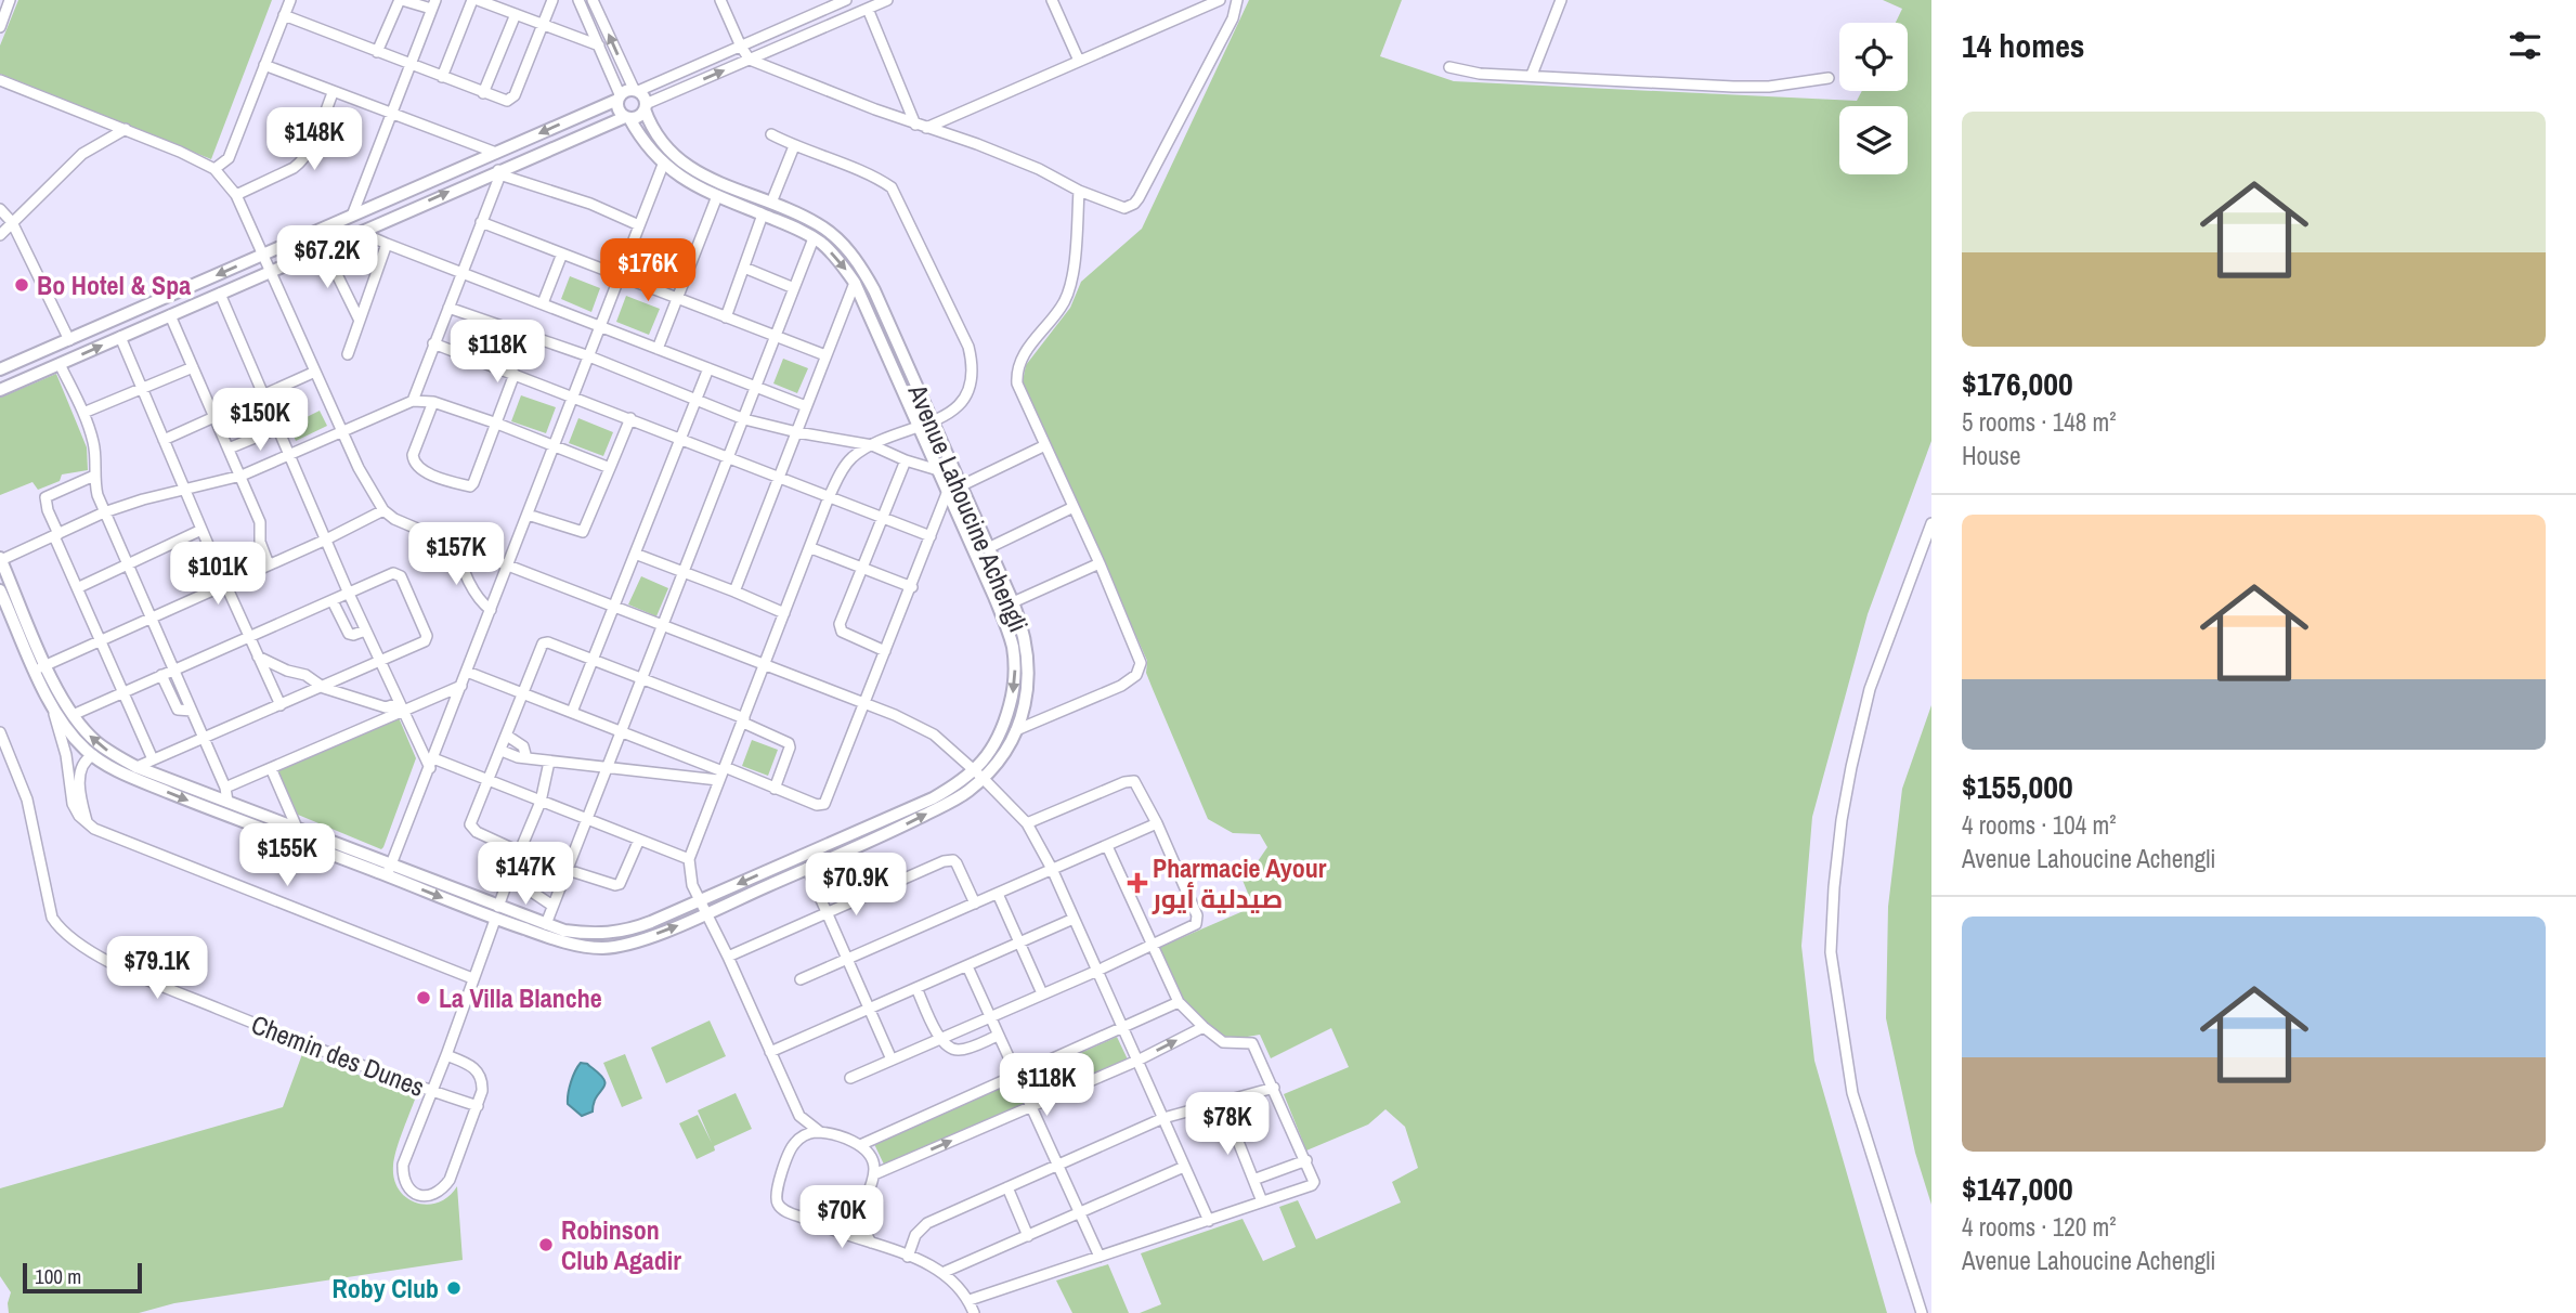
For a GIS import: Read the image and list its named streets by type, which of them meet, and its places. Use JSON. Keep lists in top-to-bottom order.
{
  "streets": {
    "street": ["Avenue Lahoucine Achengli", "Chemin des Dunes"]
  },
  "places": {
    "other": [
      "Bo Hotel & Spa",
      "La Villa Blanche",
      "Robinson Club Agadir",
      "Roby Club"
    ],
    "health": ["Pharmacie Ayour صيدلية أيور"]
  },
  "scale_bar": "100 m",
  "page": {
    "heading": "14 homes",
    "list": [
      {
        "name": "$176,000",
        "note": "5 rooms · 148 m² · House"
      },
      {
        "name": "$155,000",
        "note": "4 rooms · 104 m² · Avenue Lahoucine Achengli"
      },
      {
        "name": "$147,000",
        "note": "4 rooms · 120 m² · Avenue Lahoucine Achengli"
      }
    ],
    "price": [
      "$148K",
      "$67.2K",
      "$176K",
      "$118K",
      "$150K",
      "$157K",
      "$101K",
      "$155K",
      "$147K",
      "$70.9K",
      "$79.1K",
      "$118K",
      "$78K",
      "$70K"
    ],
    "scale": "100 m"
  }
}
